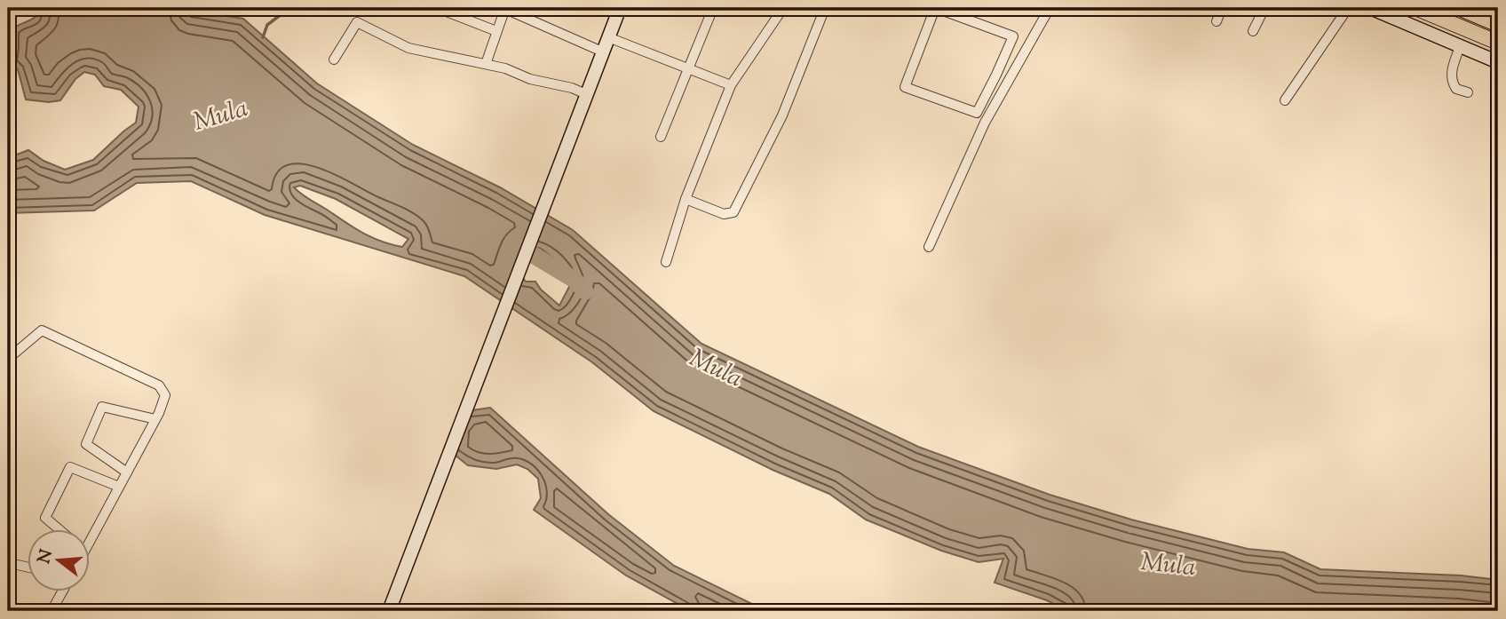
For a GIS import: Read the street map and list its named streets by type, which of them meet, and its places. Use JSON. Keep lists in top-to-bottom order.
{
  "water": ["Mula"],
  "north": "left"
}
